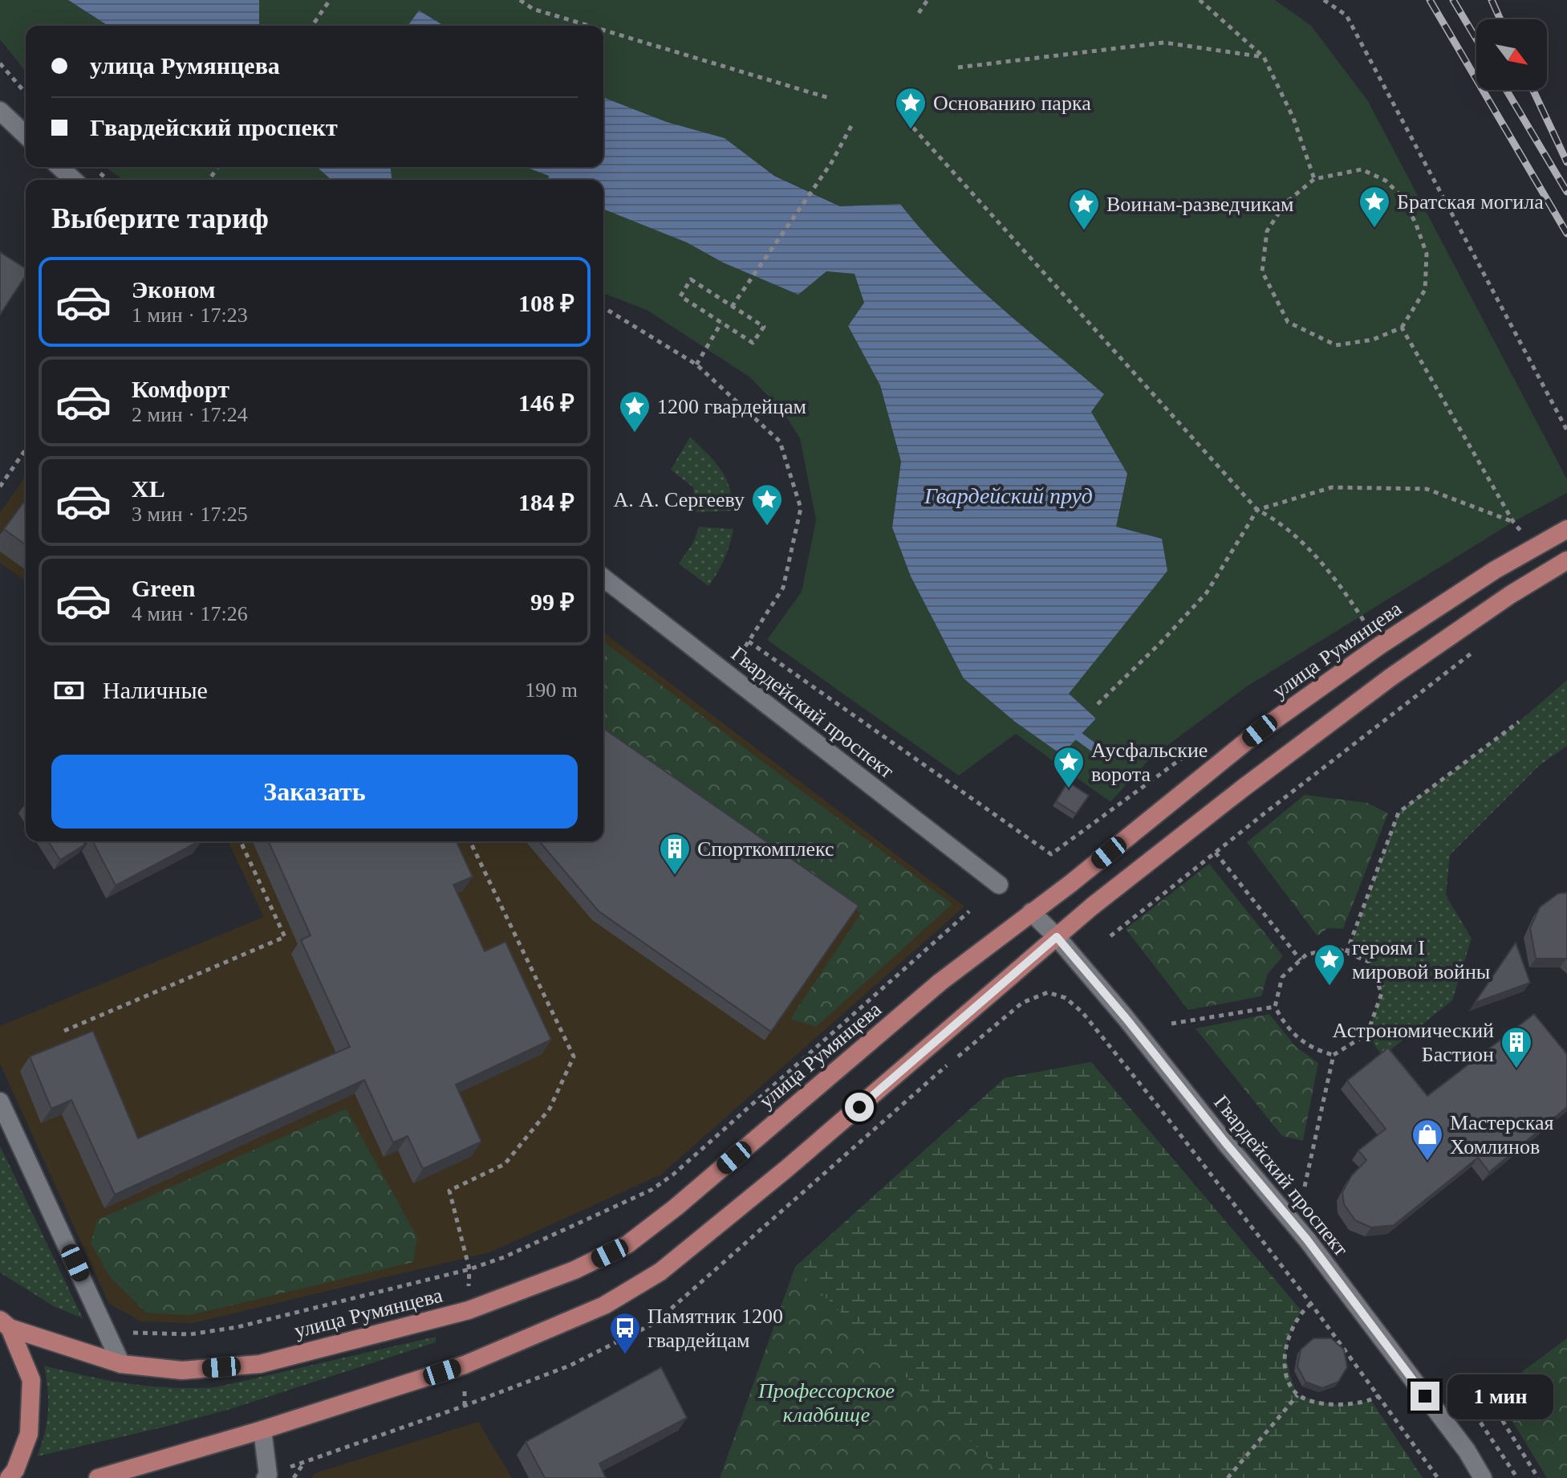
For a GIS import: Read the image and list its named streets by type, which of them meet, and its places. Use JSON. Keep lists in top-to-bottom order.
{
  "streets": {
    "main road": ["улица Румянцева"],
    "street": ["Гвардейский проспект"]
  },
  "crossings": [
    ["улица Румянцева", "Гвардейский проспект"]
  ],
  "water": ["Гвардейский пруд"],
  "parks": ["Профессорское кладбище"],
  "places": {
    "place": [
      "Основанию парка",
      "Братская могила",
      "Воинам-разведчикам",
      "1200 гвардейцам",
      "А. А. Сергееву",
      "Аусфальские ворота",
      "героям I мировой войны"
    ],
    "building": ["Спорткомплекс", "Астрономический Бастион"],
    "shop": ["Мастерская Хомлинов"],
    "bus stop": ["Памятник 1200 гвардейцам"]
  },
  "north": "bottom right",
  "page": {
    "banner": ["улица Румянцева", "Гвардейский проспект"],
    "heading": "Выберите тариф",
    "list": [
      {
        "name": "Эконом",
        "note": "1 мин · 17:23",
        "value": "108 ₽"
      },
      {
        "name": "Комфорт",
        "note": "2 мин · 17:24",
        "value": "146 ₽"
      },
      {
        "name": "XL",
        "note": "3 мин · 17:25",
        "value": "184 ₽"
      },
      {
        "name": "Green",
        "note": "4 мин · 17:26",
        "value": "99 ₽"
      }
    ],
    "pay": ["Наличные", "190 m"],
    "buttons": "Заказать",
    "bubble": "1 мин"
  }
}
